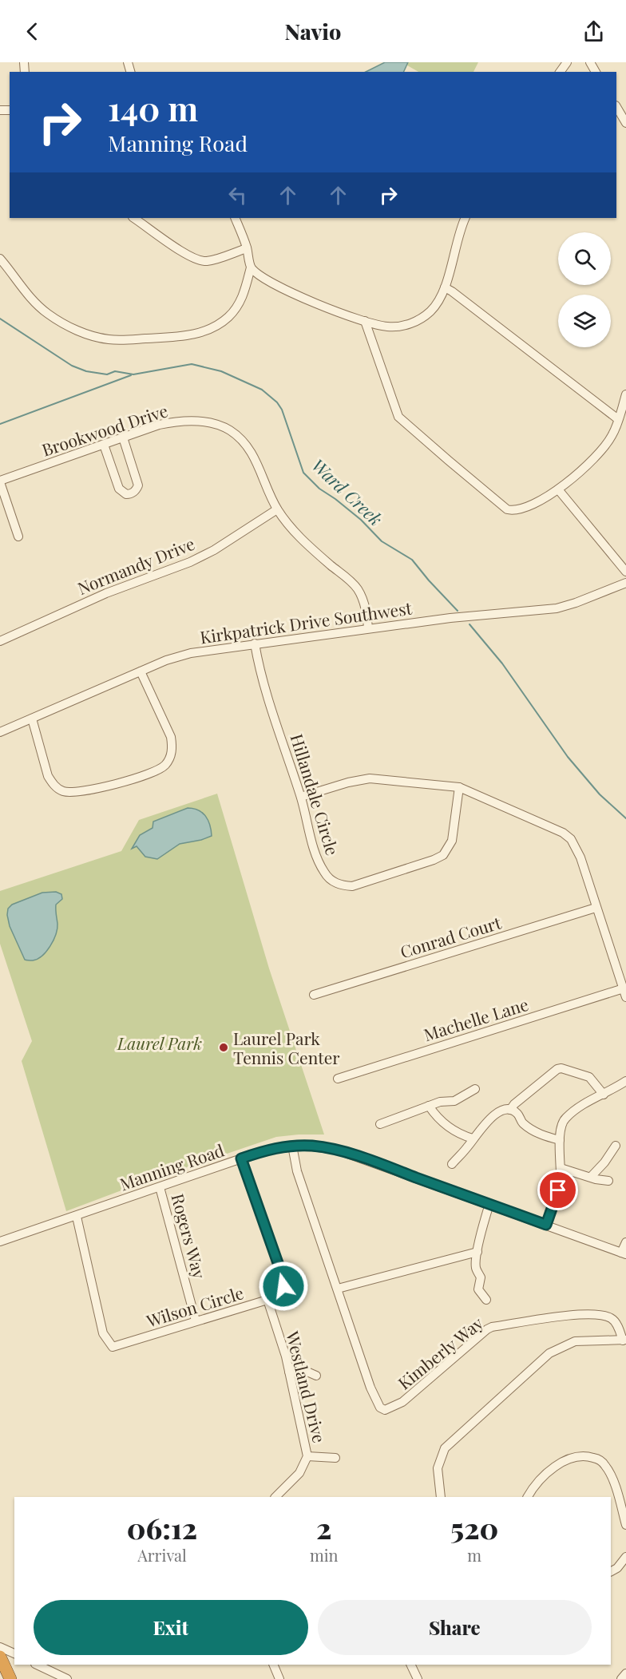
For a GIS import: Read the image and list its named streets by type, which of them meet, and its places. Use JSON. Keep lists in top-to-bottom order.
{
  "streets": {
    "street": [
      "Brookwood Drive",
      "Normandy Drive",
      "Kirkpatrick Drive Southwest",
      "Hillandale Circle",
      "Conrad Court",
      "Machelle Lane",
      "Manning Road",
      "Rogers Way",
      "Wilson Circle",
      "Kimberly Way",
      "Westland Drive"
    ]
  },
  "crossings": [
    ["Brookwood Drive", "Normandy Drive"],
    ["Brookwood Drive", "Kirkpatrick Drive Southwest"],
    ["Kirkpatrick Drive Southwest", "Hillandale Circle"],
    ["Manning Road", "Rogers Way"],
    ["Manning Road", "Wilson Circle"],
    ["Rogers Way", "Wilson Circle"],
    ["Wilson Circle", "Westland Drive"]
  ],
  "water": ["Ward Creek"],
  "parks": ["Laurel Park"],
  "places": ["Laurel Park Tennis Center"],
  "page": {
    "header": "Navio",
    "turn": ["140 m", "Manning Road"],
    "eta": [
      "06:12",
      "Arrival",
      "2",
      "min",
      "520",
      "m"
    ],
    "buttons": ["Exit", "Share"]
  }
}
